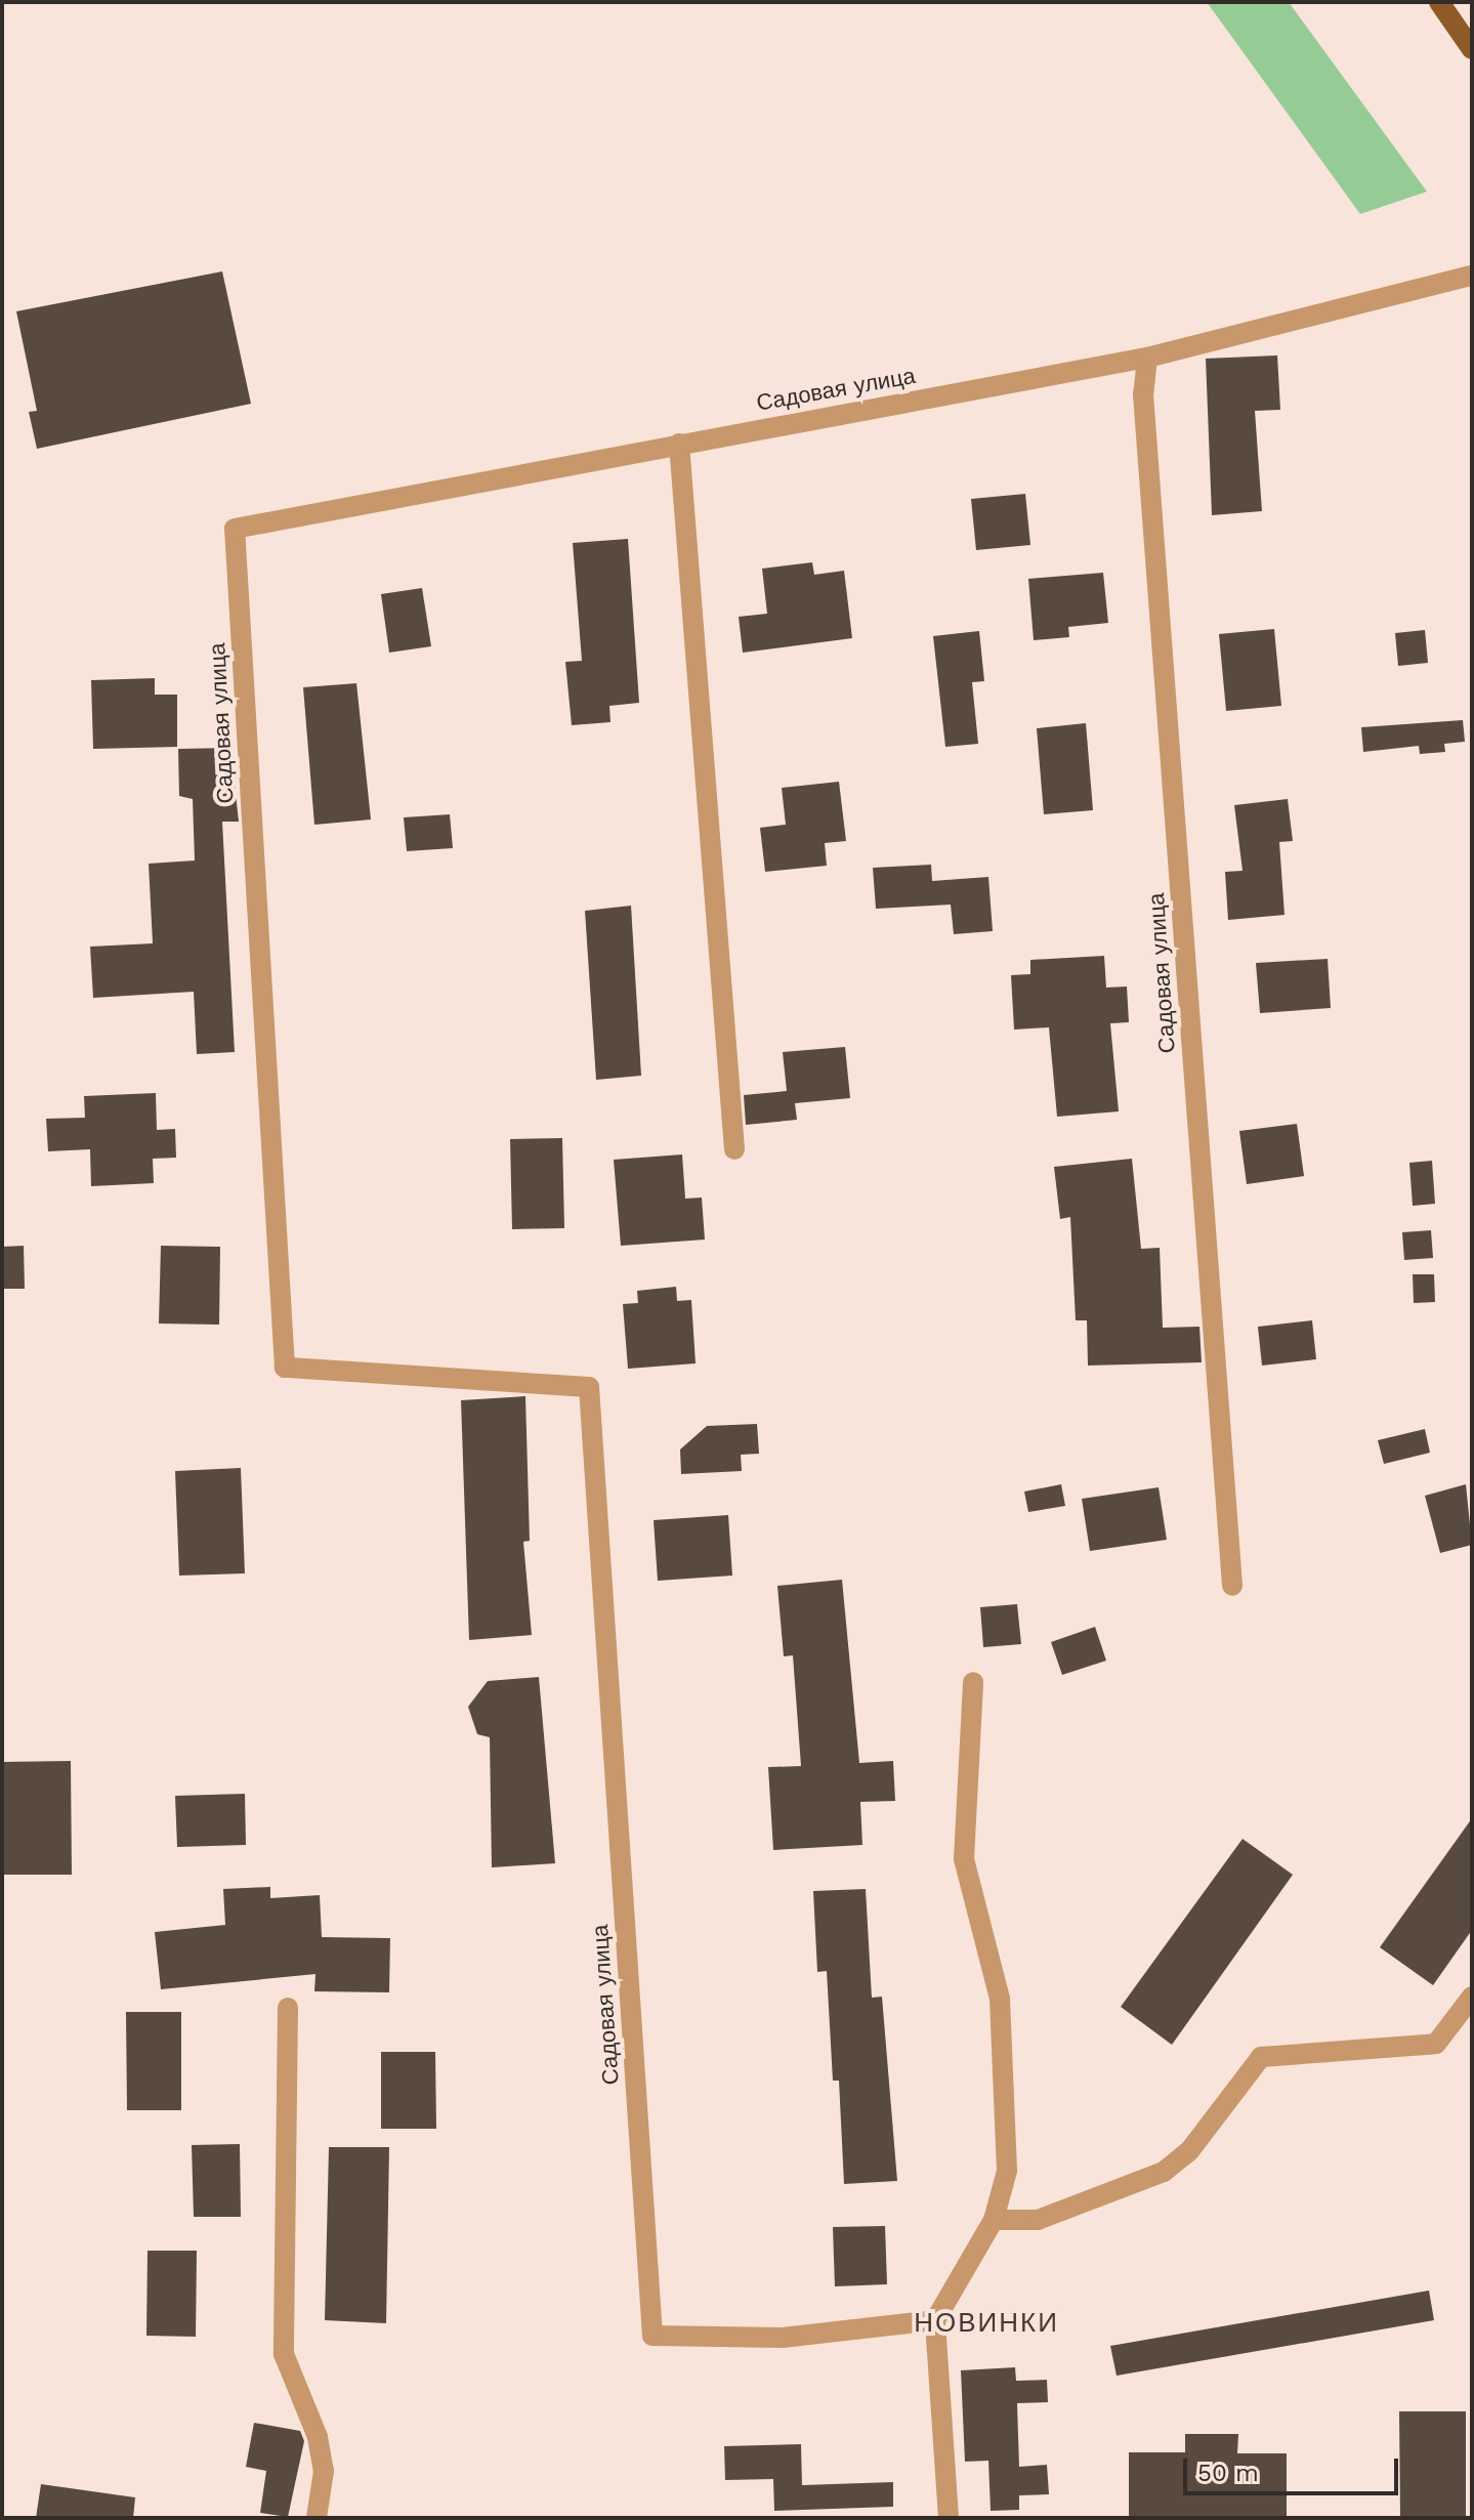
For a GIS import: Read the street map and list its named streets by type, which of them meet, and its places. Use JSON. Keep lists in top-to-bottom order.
{
  "streets": {
    "street": ["Садовая улица"]
  },
  "districts": ["НОВИНКИ"],
  "scale_bar": "50 m"
}
